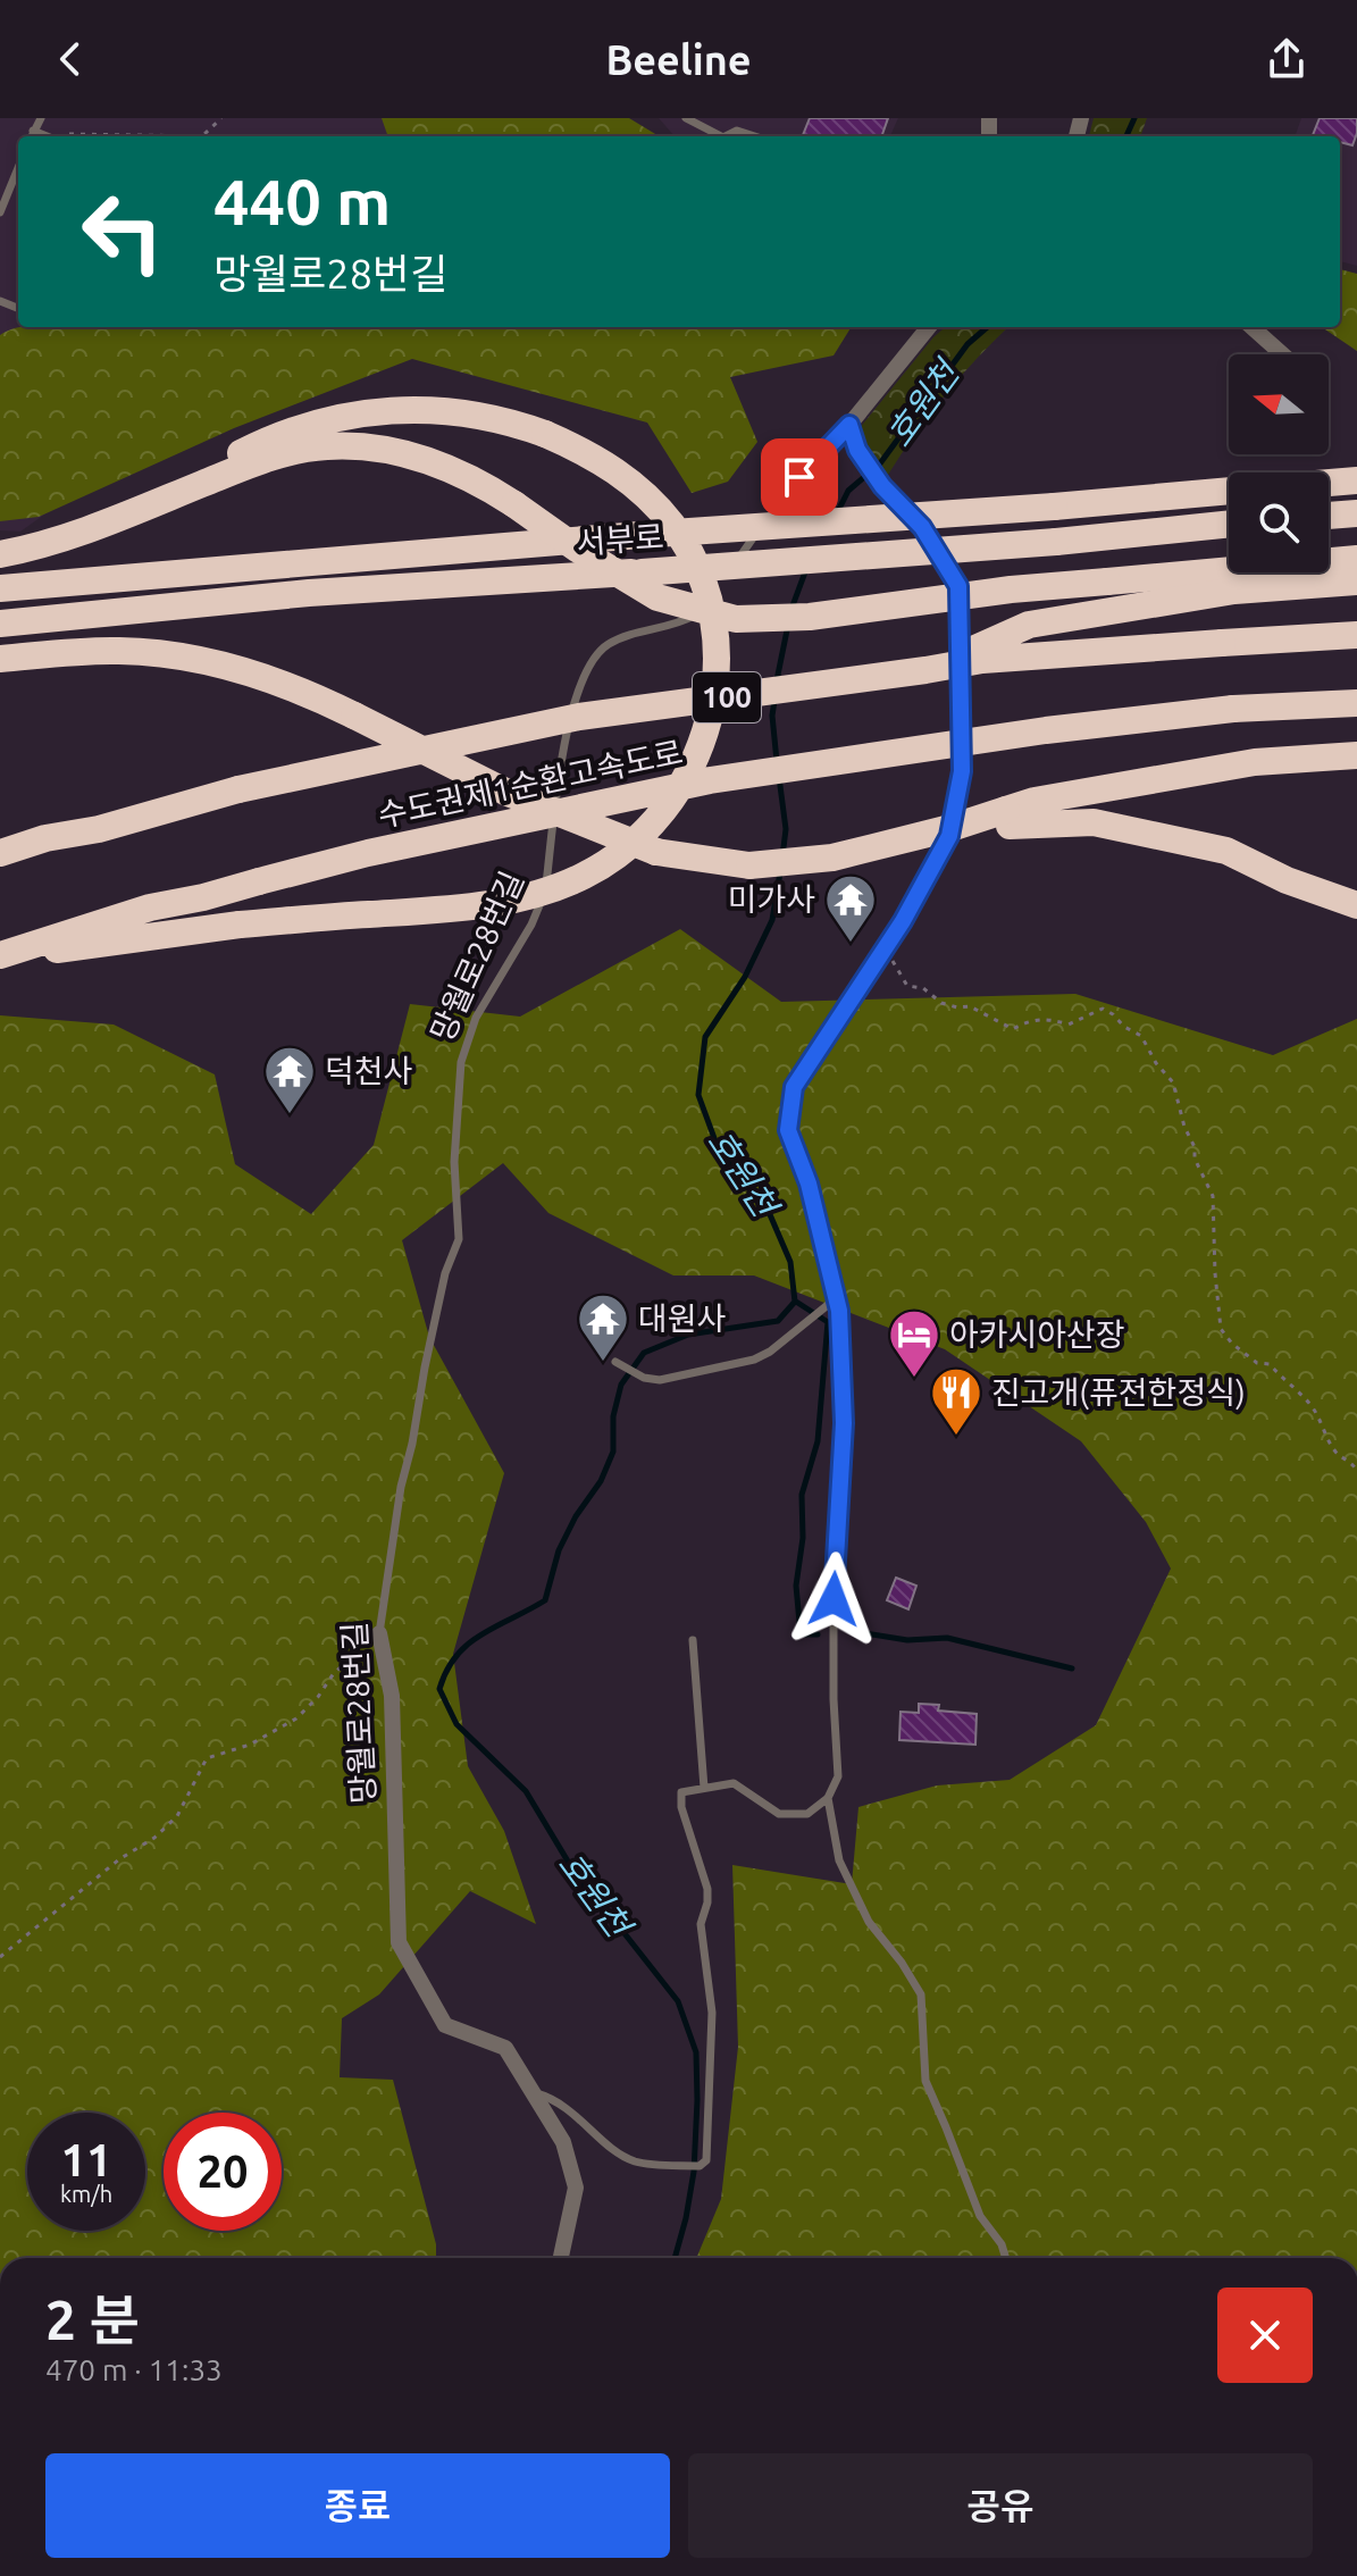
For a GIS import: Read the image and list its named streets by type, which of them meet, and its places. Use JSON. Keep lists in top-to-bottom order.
{
  "streets": {
    "highway": ["서부로", "100", "수도권제1순환고속도로"],
    "street": ["망월로28번길"]
  },
  "water": ["호원천"],
  "places": {
    "temple": ["미가사", "덕천사", "대원사"],
    "hotel": ["아카시아산장"],
    "restaurant": ["진고개(퓨전한정식)"]
  },
  "north": "left",
  "page": {
    "header": "Beeline",
    "turn": ["440 m", "망월로28번길"],
    "speed": "11 km/h",
    "limit": "20",
    "heading": ["2 분", "470 m · 11:33"],
    "buttons": ["종료", "공유"]
  }
}
